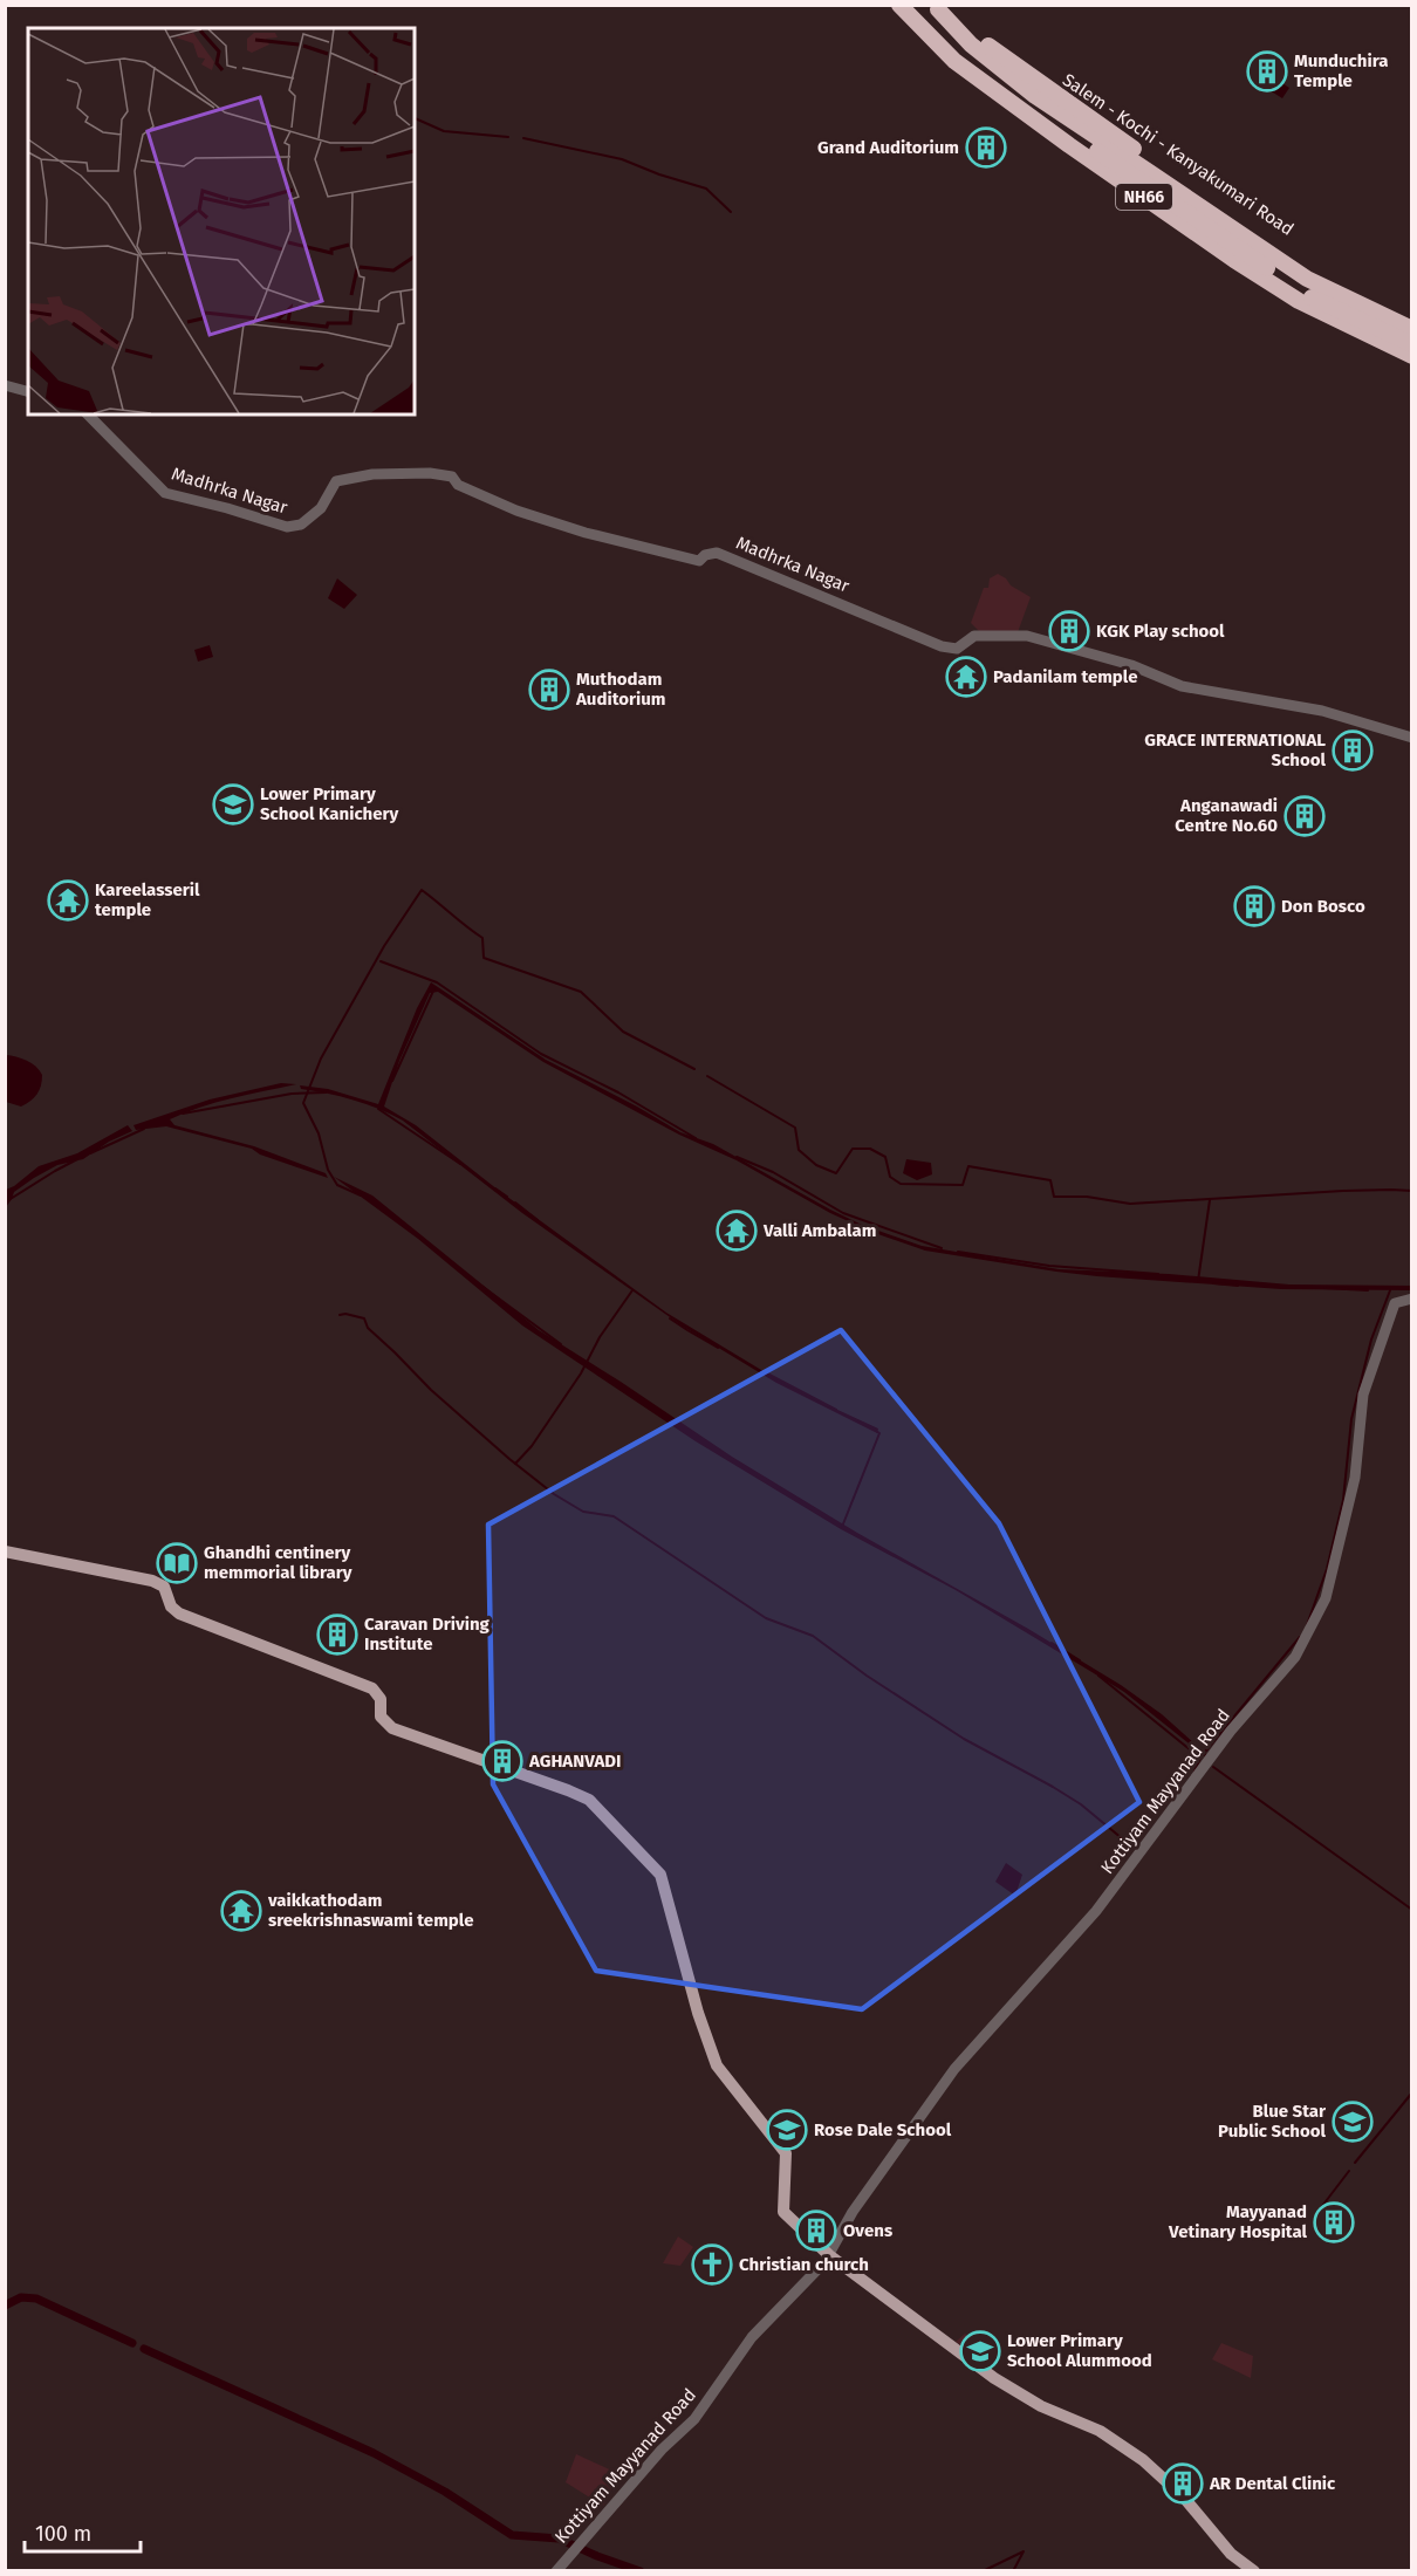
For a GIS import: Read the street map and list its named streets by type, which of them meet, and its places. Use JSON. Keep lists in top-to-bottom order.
{
  "streets": {
    "highway": ["Salem - Kochi - Kanyakumari Road", "NH66"],
    "street": ["Madhrka Nagar", "Kottiyam Mayyanad Road"]
  },
  "places": {
    "building": [
      "Munduchira Temple",
      "Grand Auditorium",
      "KGK Play school",
      "Muthodam Auditorium",
      "GRACE INTERNATIONAL School",
      "Anganawadi Centre No.60",
      "Don Bosco",
      "Caravan Driving Institute",
      "AGHANVADI",
      "Mayyanad Vetinary Hospital",
      "Ovens",
      "AR Dental Clinic"
    ],
    "temple": [
      "Padanilam temple",
      "Kareelasseril temple",
      "Valli Ambalam",
      "vaikkathodam sreekrishnaswami temple"
    ],
    "school or university": [
      "Lower Primary School Kanichery",
      "Blue Star Public School",
      "Rose Dale School",
      "Lower Primary School Alummood"
    ],
    "library": ["Ghandhi centinery memmorial library"],
    "church": ["Christian church"]
  },
  "scale_bar": "100 m"
}
